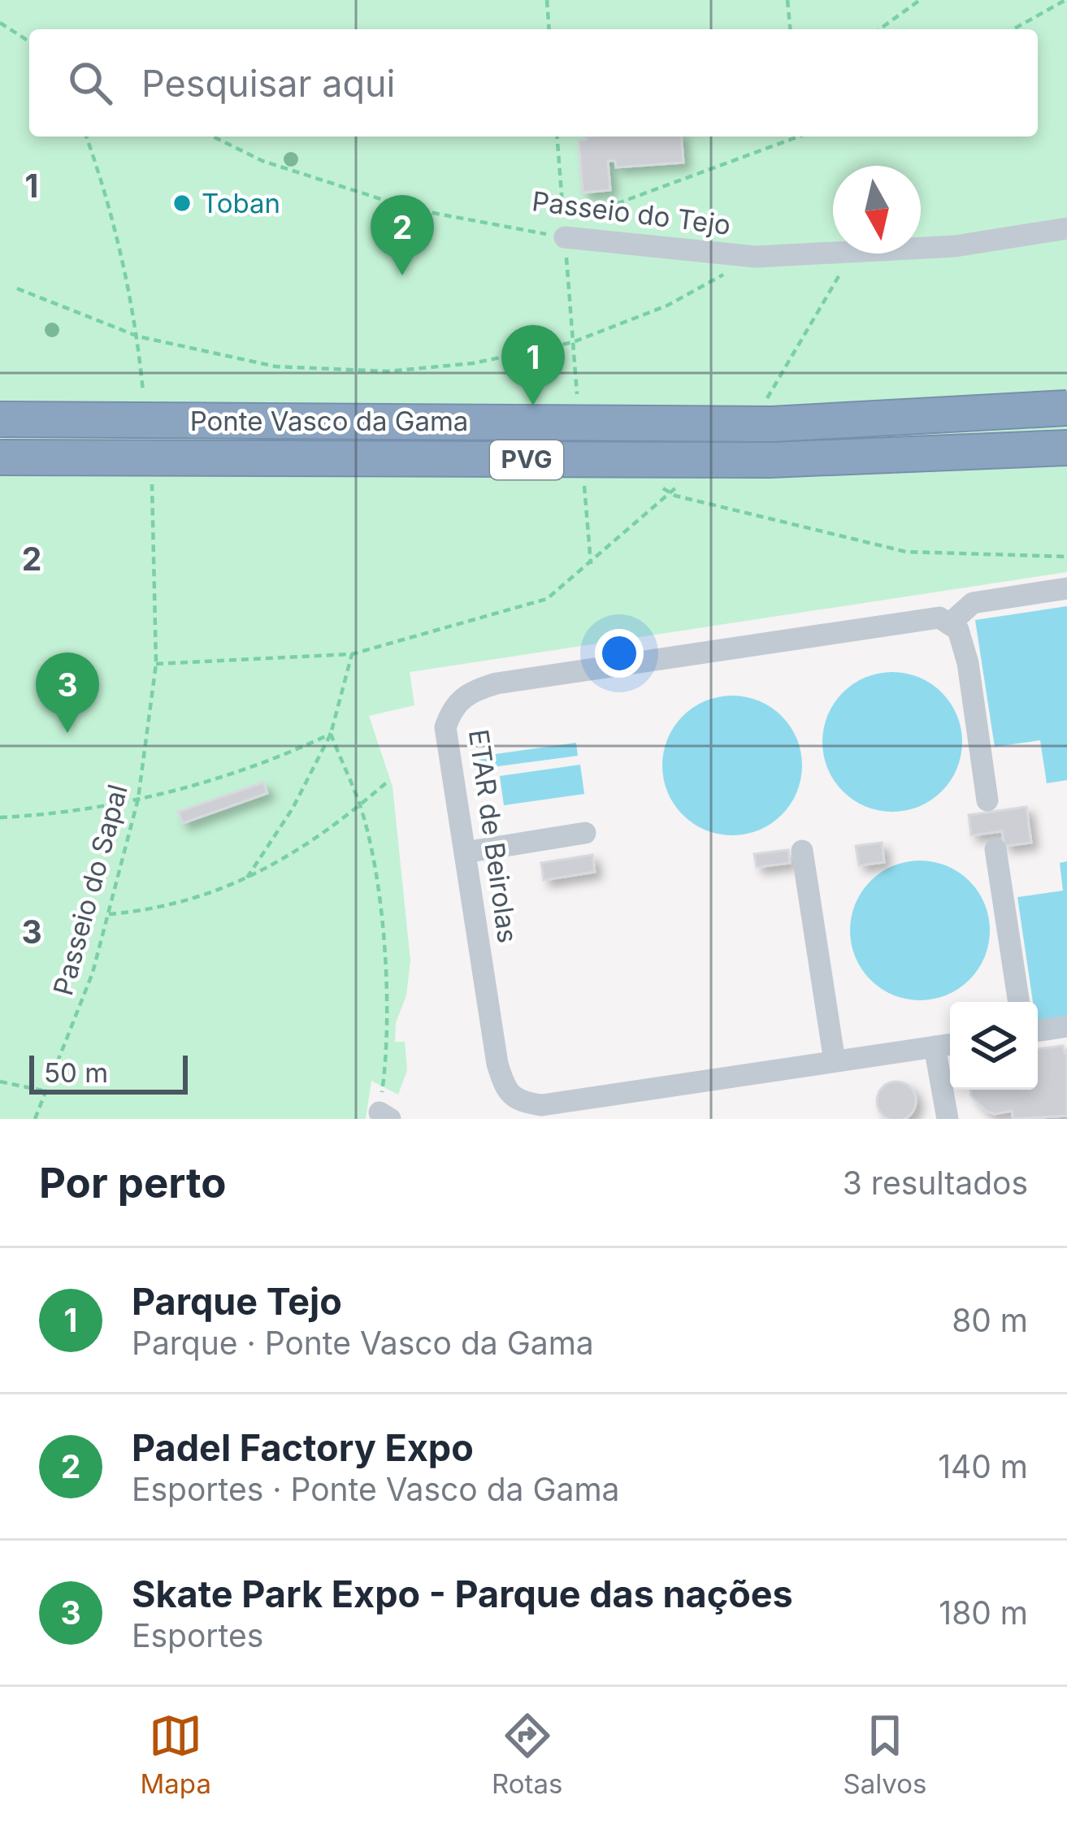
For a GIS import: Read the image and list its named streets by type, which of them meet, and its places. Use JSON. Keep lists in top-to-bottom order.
{
  "streets": {
    "highway": ["Ponte Vasco da Gama", "PVG"],
    "street": ["Passeio do Tejo", "ETAR de Beirolas"],
    "path": ["Passeio do Sapal"]
  },
  "places": ["Toban"],
  "scale_bar": "50 m",
  "north": "bottom",
  "page": {
    "search": "Pesquisar aqui",
    "pins": ["2", "1", "3"],
    "scale": "50 m",
    "heading": ["Por perto", "3 resultados"],
    "list": [
      {
        "mark": "1",
        "name": "Parque Tejo",
        "note": "Parque · Ponte Vasco da Gama",
        "value": "80 m"
      },
      {
        "mark": "2",
        "name": "Padel Factory Expo",
        "note": "Esportes · Ponte Vasco da Gama",
        "value": "140 m"
      },
      {
        "mark": "3",
        "name": "Skate Park Expo - Parque das nações",
        "note": "Esportes",
        "value": "180 m"
      }
    ],
    "nav": ["Mapa", "Rotas", "Salvos"]
  },
  "grid": {
    "rows": ["1", "2", "3"]
  }
}
